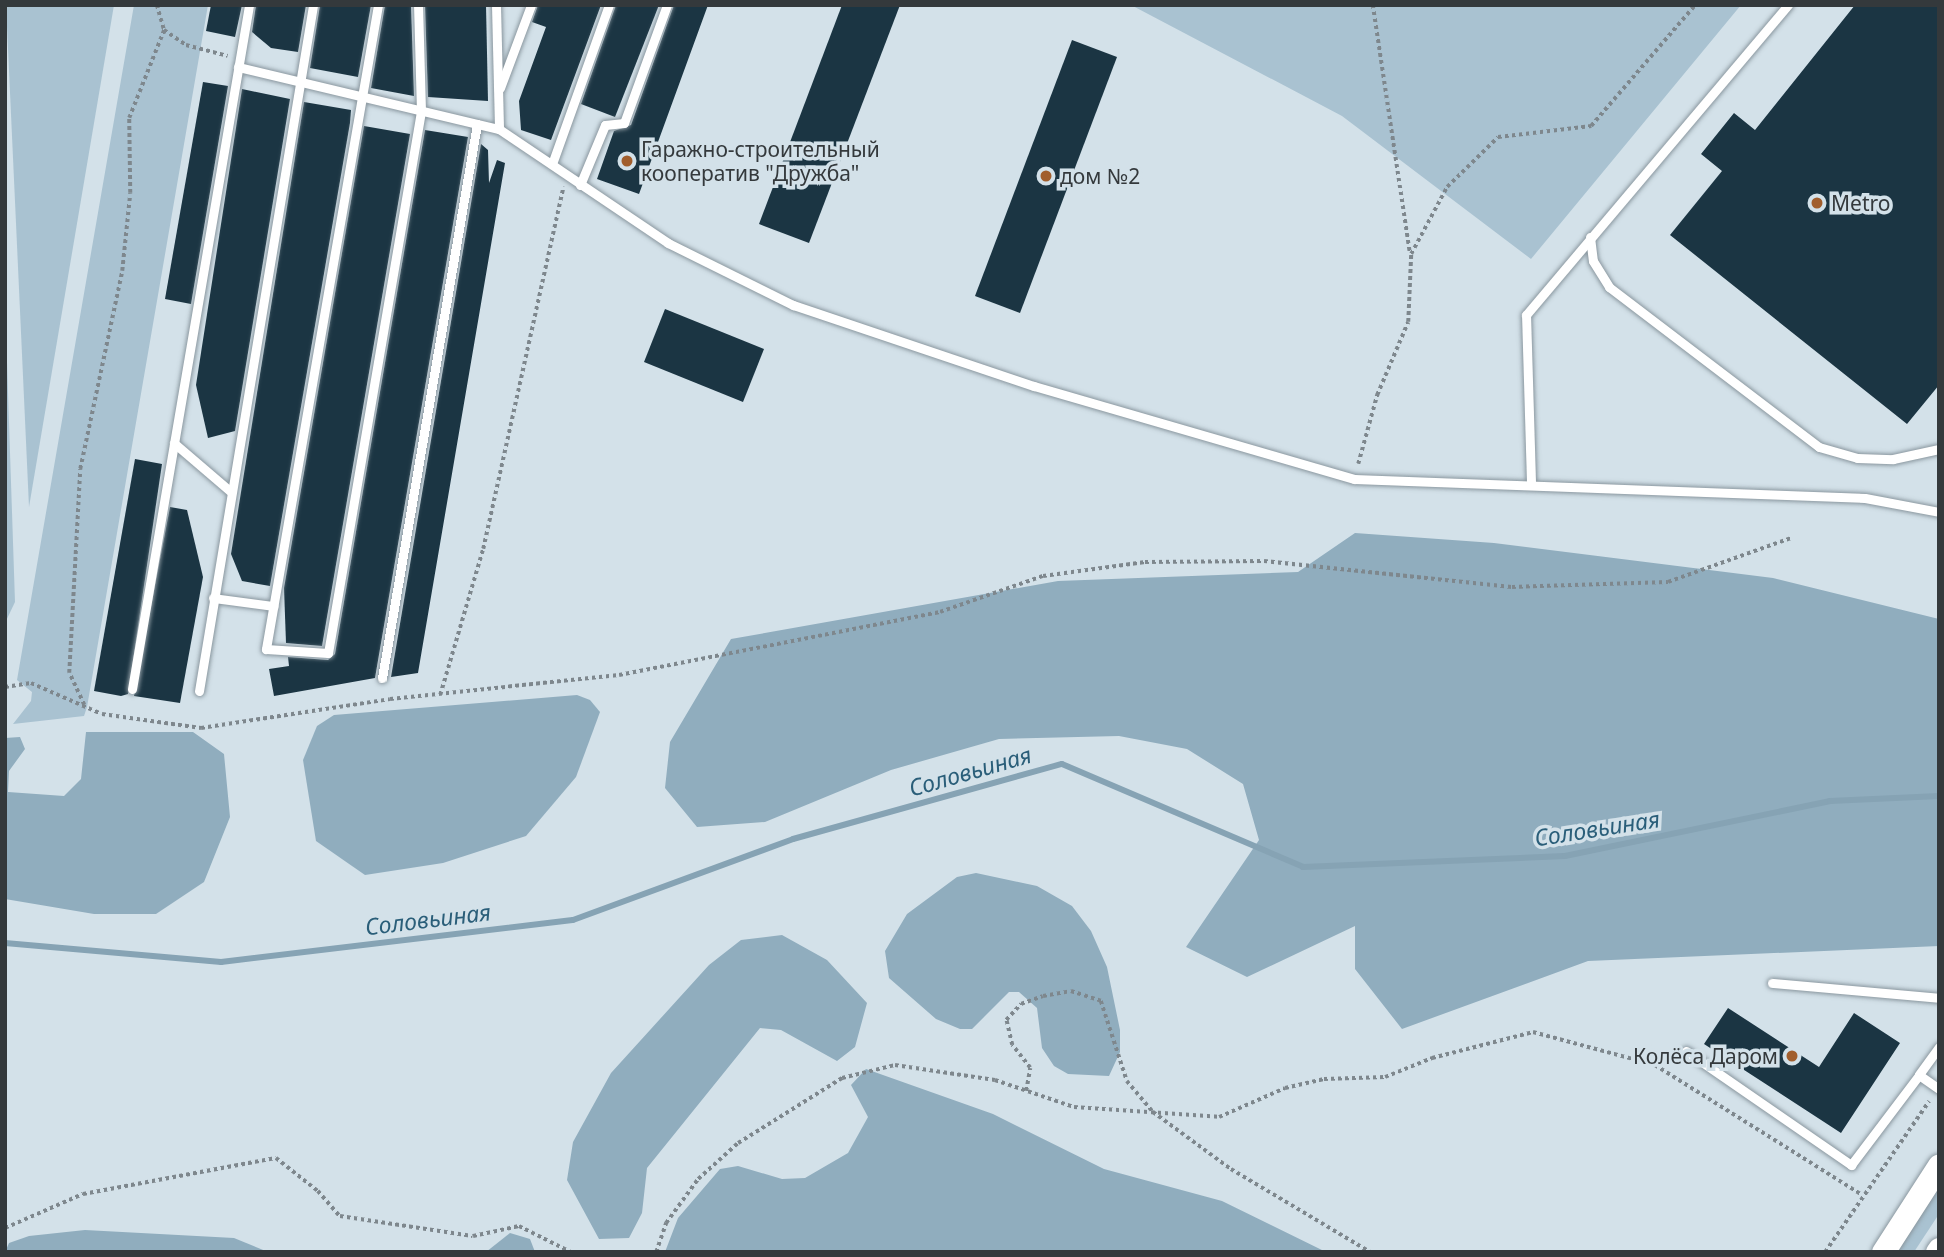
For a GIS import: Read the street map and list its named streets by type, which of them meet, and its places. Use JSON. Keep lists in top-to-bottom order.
{
  "water": ["Соловьиная"],
  "places": [
    "Гаражно-строительный кооператив \"Дружба\"",
    "дом №2",
    "Metro",
    "Колёса Даром"
  ]
}
